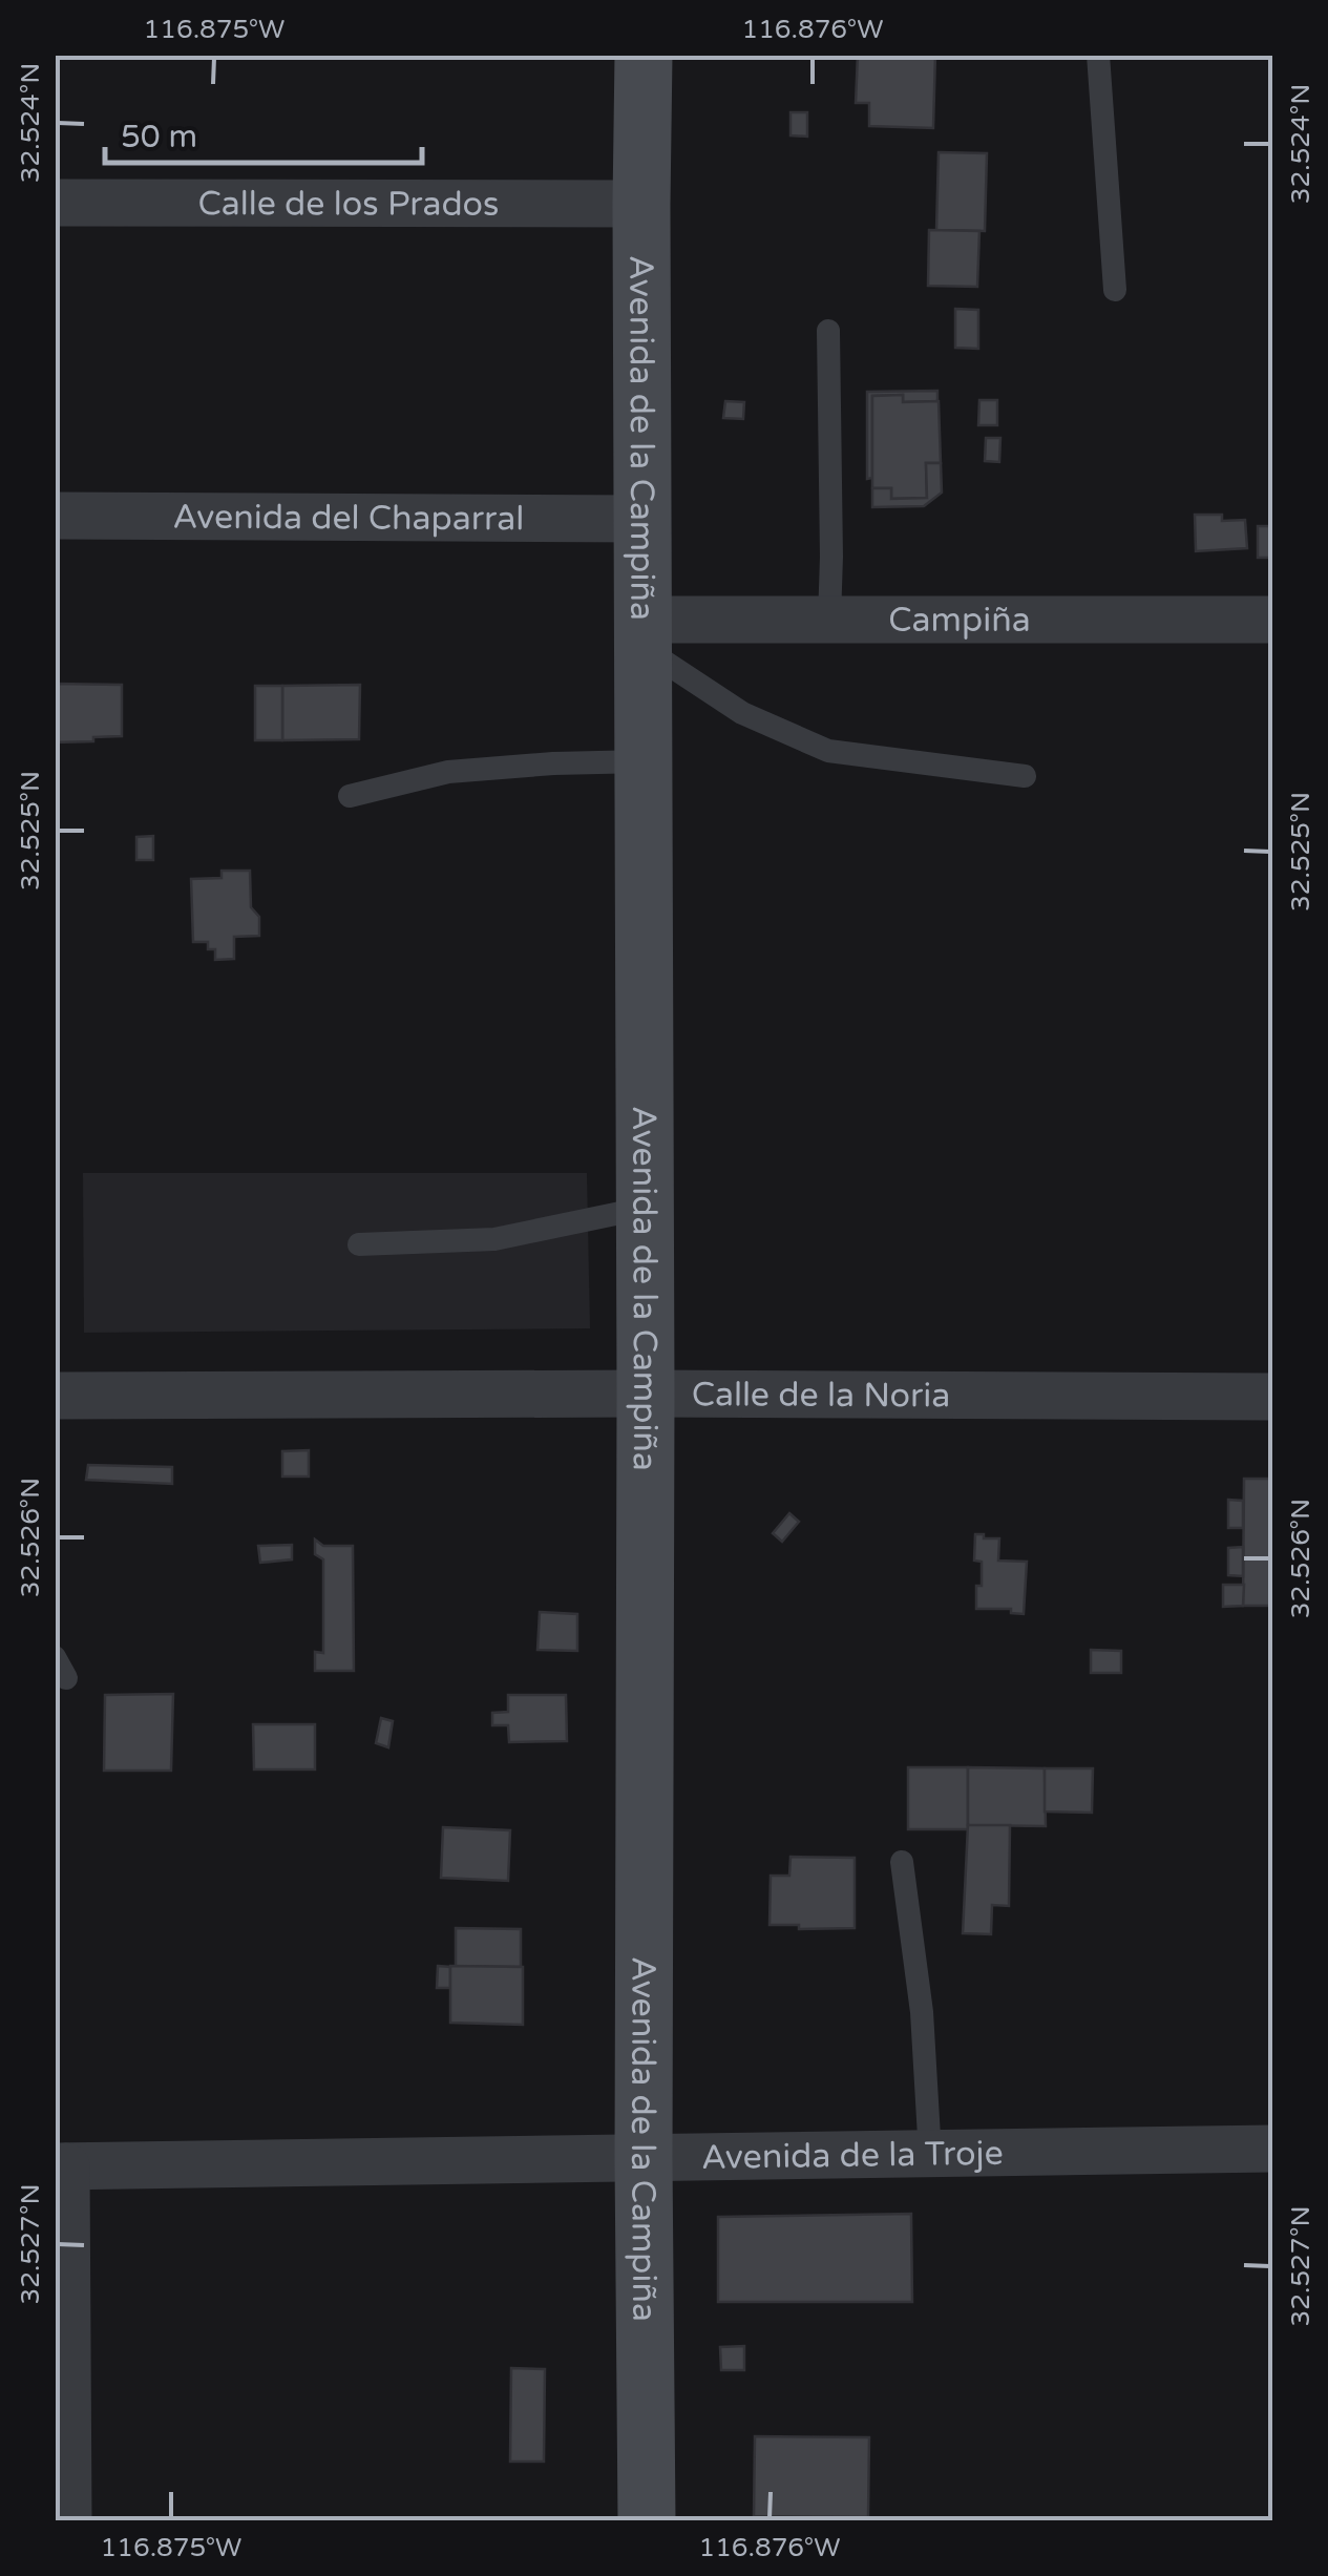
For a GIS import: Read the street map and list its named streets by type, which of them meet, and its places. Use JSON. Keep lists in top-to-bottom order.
{
  "streets": {
    "street": [
      "Calle de los Prados",
      "Avenida de la Campiña",
      "Avenida del Chaparral",
      "Campiña",
      "Calle de la Noria",
      "Avenida de la Troje"
    ]
  },
  "crossings": [
    ["Calle de los Prados", "Avenida de la Campiña"],
    ["Avenida de la Campiña", "Avenida del Chaparral"],
    ["Avenida de la Campiña", "Campiña"],
    ["Avenida de la Campiña", "Calle de la Noria"],
    ["Avenida de la Campiña", "Avenida de la Troje"]
  ],
  "scale_bar": "50 m",
  "coordinates": [
    "116.875°W",
    "116.876°W",
    "32.524°N",
    "32.525°N",
    "32.526°N",
    "32.527°N"
  ]
}
